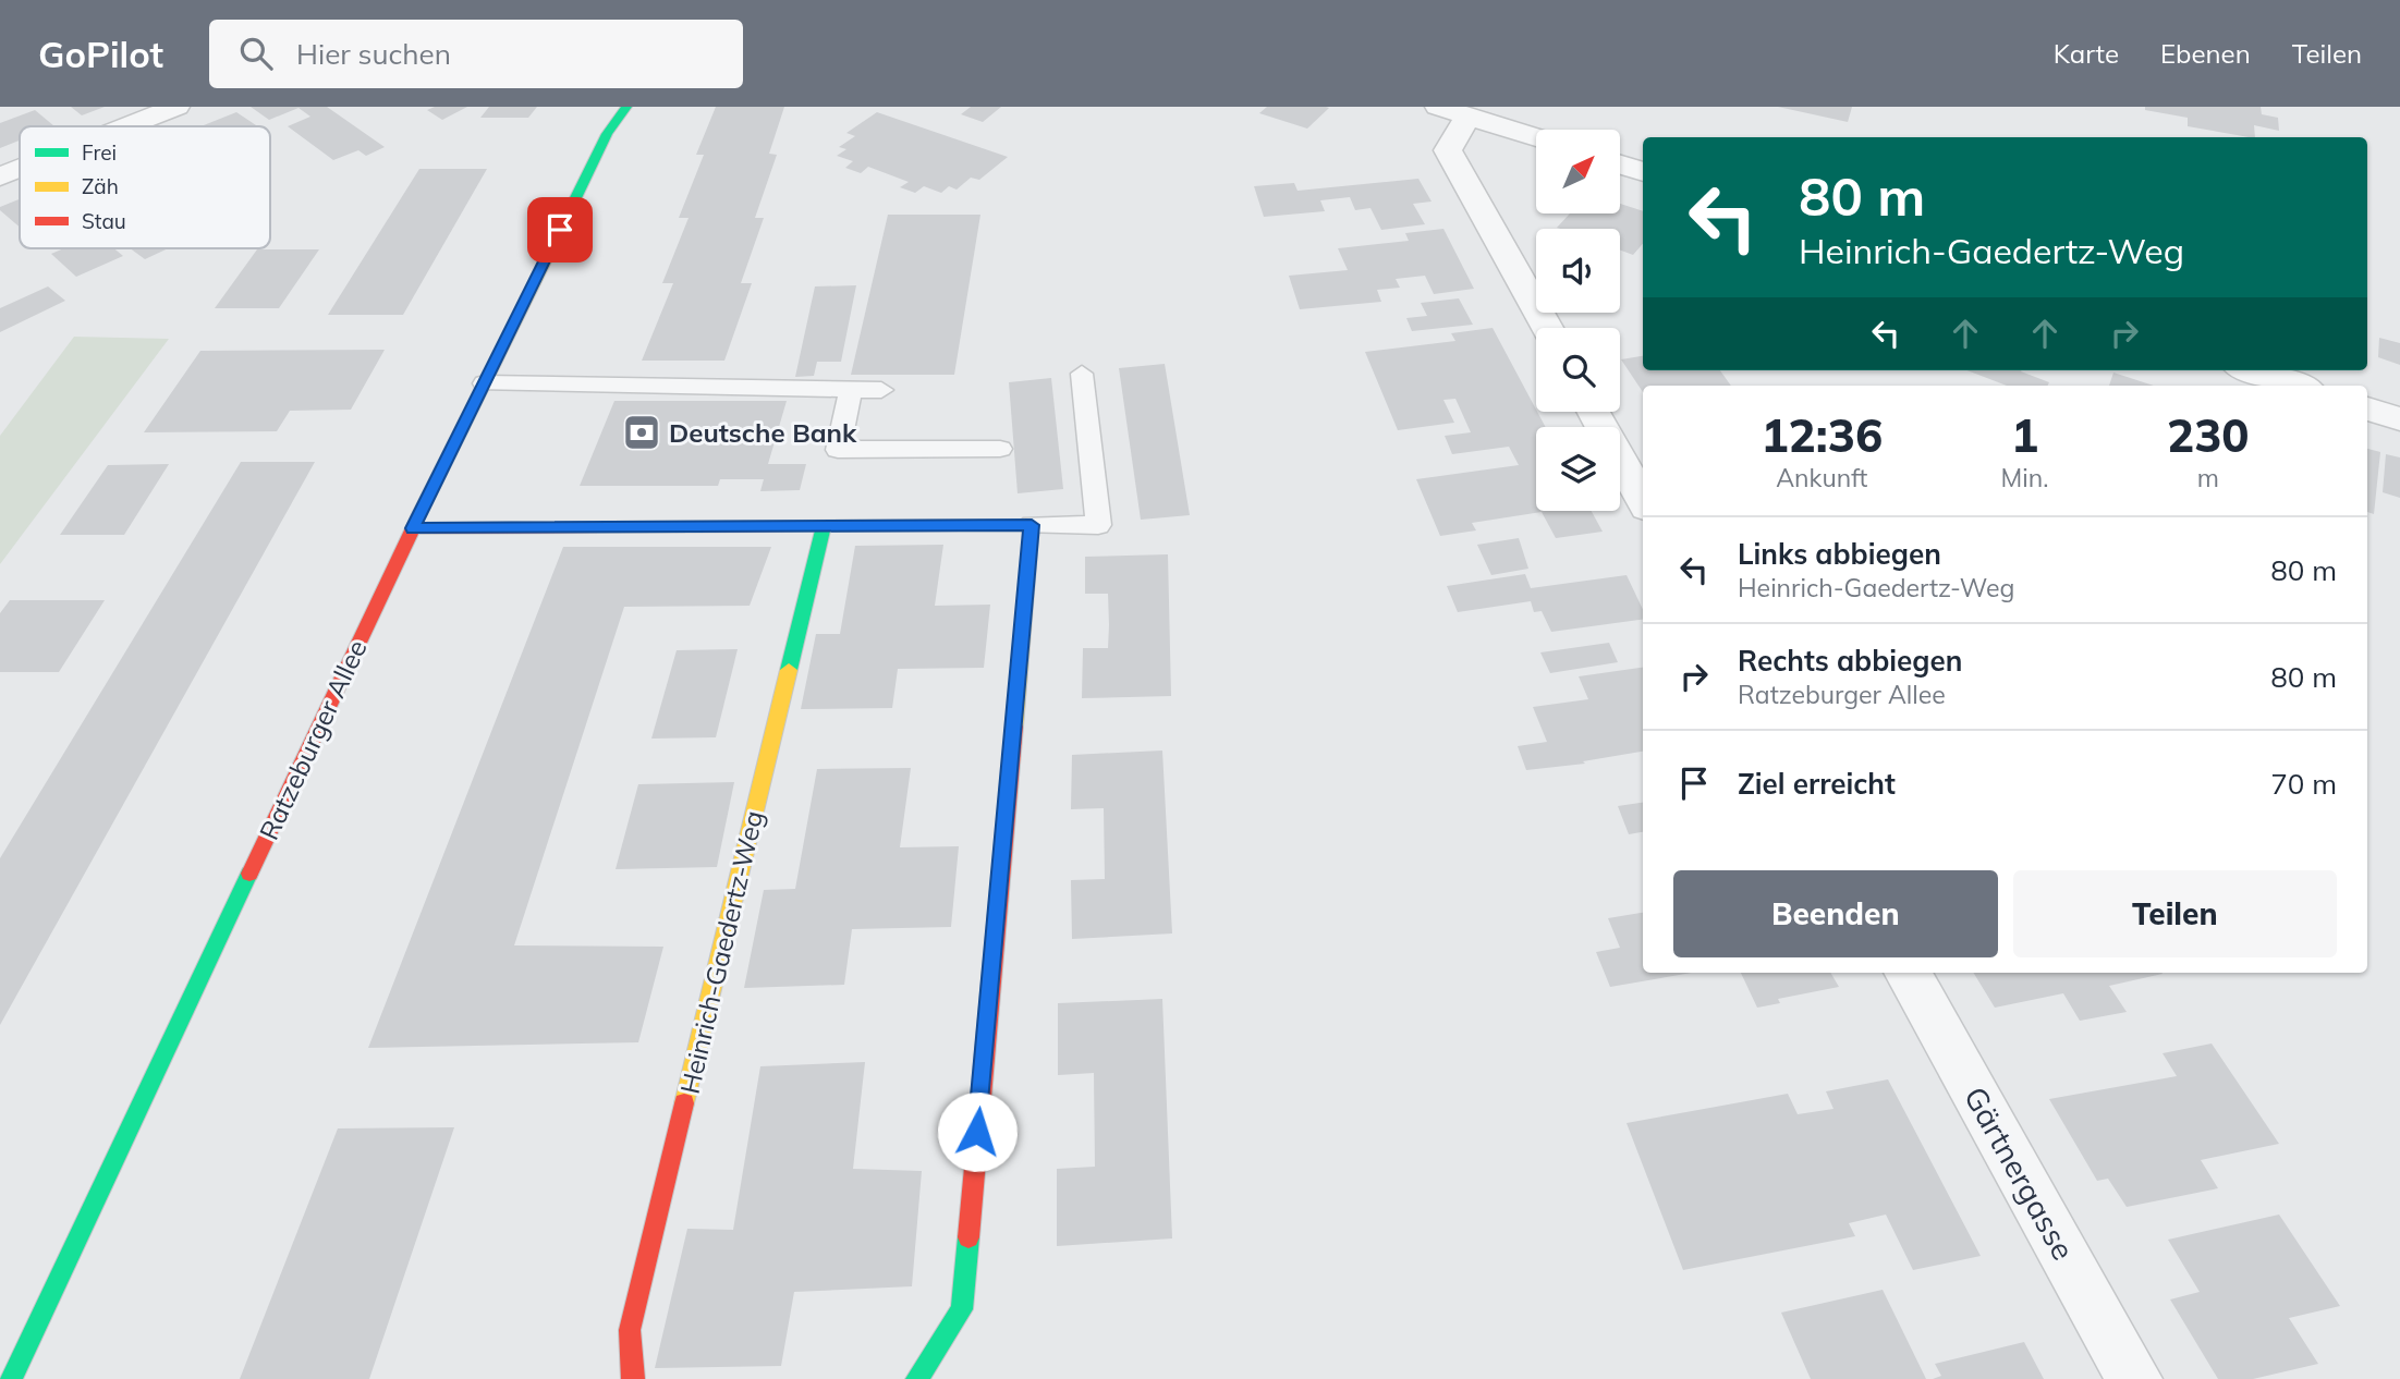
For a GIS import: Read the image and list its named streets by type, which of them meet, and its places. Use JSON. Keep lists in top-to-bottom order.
{
  "streets": {
    "street": ["Ratzeburger Allee", "Heinrich-Gaedertz-Weg", "Gärtnergasse"]
  },
  "places": {
    "bank": ["Deutsche Bank"]
  },
  "legend": ["Frei", "Zäh", "Stau"],
  "north": "top right",
  "page": {
    "header": "GoPilot",
    "search": "Hier suchen",
    "nav": ["Karte", "Ebenen", "Teilen"],
    "turn": ["80 m", "Heinrich-Gaedertz-Weg"],
    "eta": [
      "12:36",
      "Ankunft",
      "1",
      "Min.",
      "230",
      "m"
    ],
    "list": [
      {
        "name": "Links abbiegen",
        "note": "Heinrich-Gaedertz-Weg",
        "value": "80 m"
      },
      {
        "name": "Rechts abbiegen",
        "note": "Ratzeburger Allee",
        "value": "80 m"
      },
      {
        "name": "Ziel erreicht",
        "value": "70 m"
      }
    ],
    "buttons": ["Beenden", "Teilen"]
  }
}
